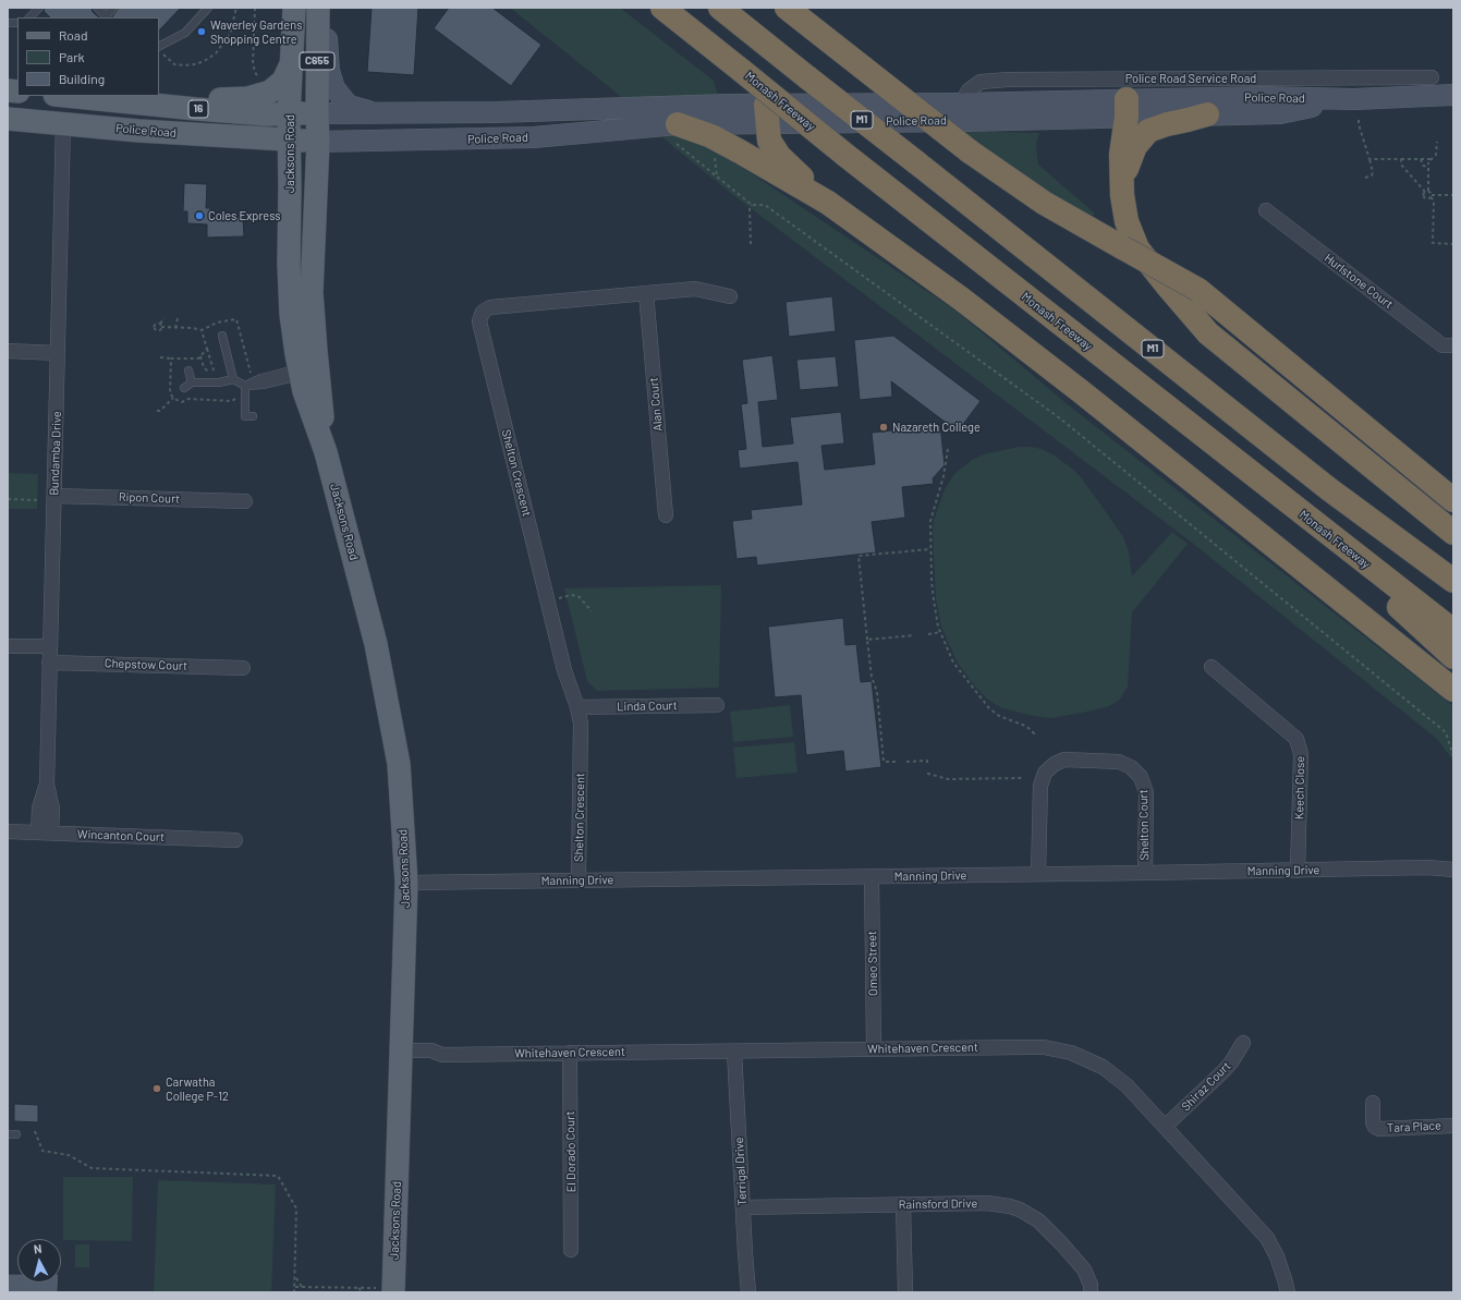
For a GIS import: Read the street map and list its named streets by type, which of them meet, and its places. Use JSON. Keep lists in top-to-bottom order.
{
  "streets": {
    "highway": ["Monash Freeway", "M1"],
    "main road": [
      "C655",
      "Police Road",
      "16",
      "Jacksons Road"
    ],
    "street": [
      "Police Road Service Road",
      "Hurlstone Court",
      "Alan Court",
      "Bundamba Drive",
      "Shelton Crescent",
      "Ripon Court",
      "Chepstow Court",
      "Linda Court",
      "Keech Close",
      "Shelton Court",
      "Wincanton Court",
      "Manning Drive",
      "Omeo Street",
      "Whitehaven Crescent",
      "Shiraz Court",
      "Tara Place",
      "El Dorado Court",
      "Terrigal Drive",
      "Rainsford Drive"
    ]
  },
  "crossings": [
    ["Police Road Service Road", "Police Road"],
    ["Police Road", "Jacksons Road"],
    ["Police Road", "Bundamba Drive"],
    ["Jacksons Road", "Manning Drive"],
    ["Jacksons Road", "Whitehaven Crescent"],
    ["Alan Court", "Shelton Crescent"],
    ["Bundamba Drive", "Ripon Court"],
    ["Bundamba Drive", "Chepstow Court"],
    ["Bundamba Drive", "Wincanton Court"],
    ["Shelton Crescent", "Linda Court"],
    ["Shelton Crescent", "Manning Drive"],
    ["Keech Close", "Manning Drive"],
    ["Shelton Court", "Manning Drive"],
    ["Manning Drive", "Omeo Street"],
    ["Omeo Street", "Whitehaven Crescent"],
    ["Whitehaven Crescent", "Shiraz Court"],
    ["Whitehaven Crescent", "El Dorado Court"],
    ["Whitehaven Crescent", "Terrigal Drive"],
    ["Terrigal Drive", "Rainsford Drive"]
  ],
  "places": [
    "Waverley Gardens Shopping Centre",
    "Coles Express",
    "Nazareth College",
    "Carwatha College P-12"
  ],
  "legend": ["Road", "Park", "Building"],
  "north": "top"
}
